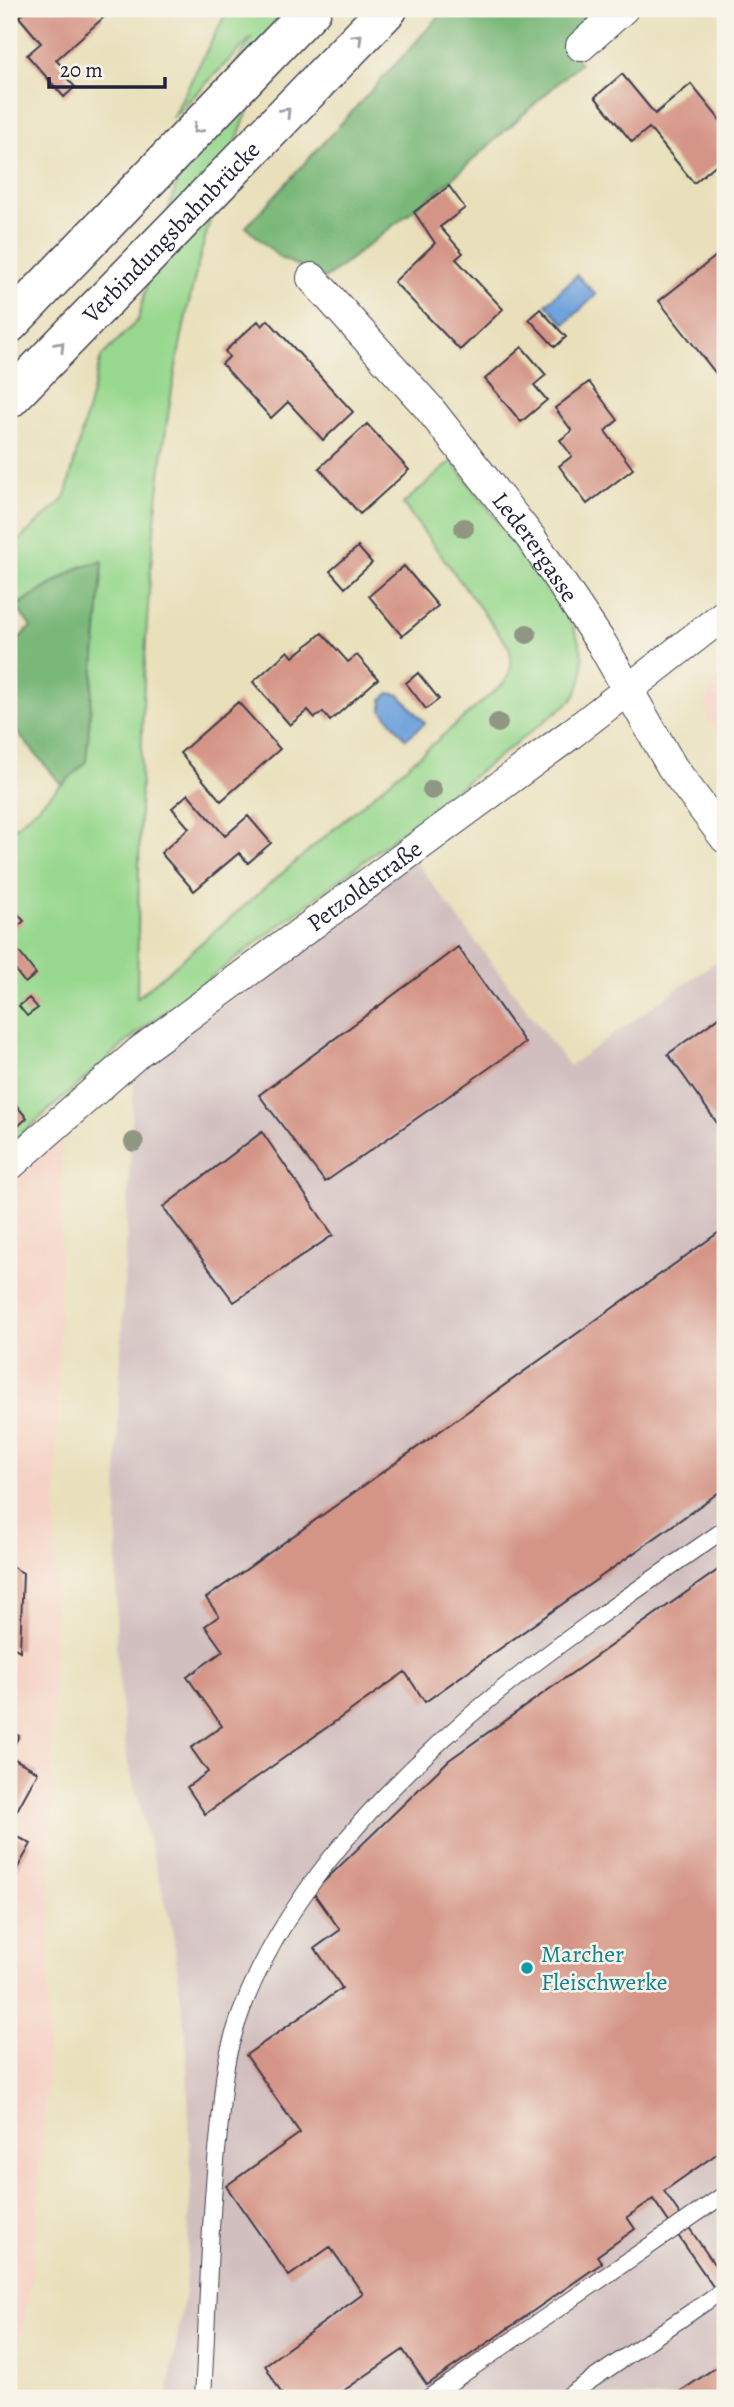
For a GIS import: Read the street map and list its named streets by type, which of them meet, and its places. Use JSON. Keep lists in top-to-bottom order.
{
  "streets": {
    "highway": ["Verbindungsbahnbrücke"],
    "street": ["Lederergasse", "Petzoldstraße"]
  },
  "crossings": [
    ["Lederergasse", "Petzoldstraße"]
  ],
  "places": ["Marcher Fleischwerke"],
  "scale_bar": "20 m"
}
